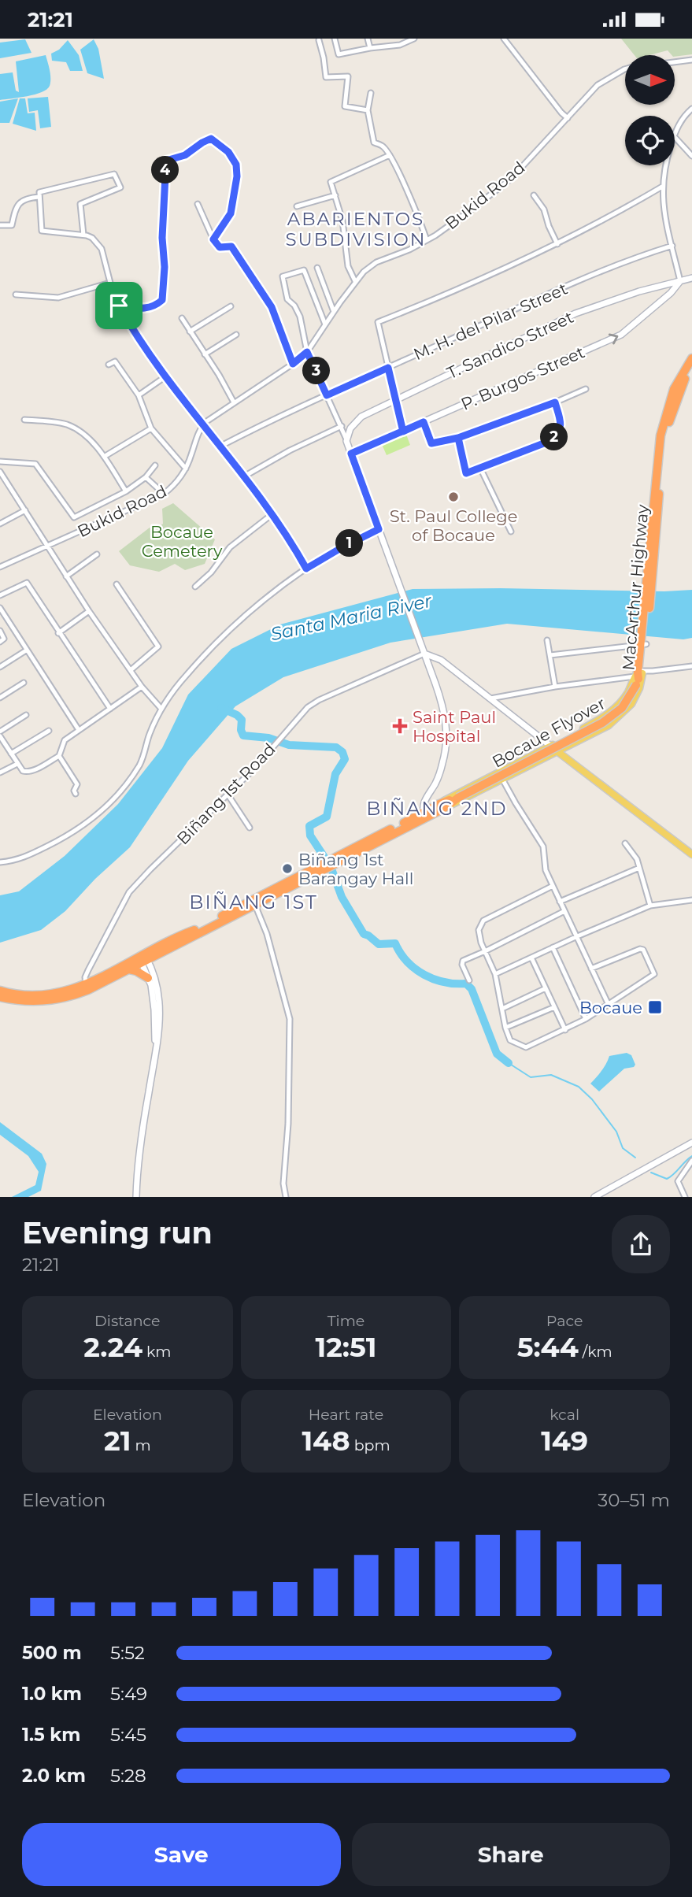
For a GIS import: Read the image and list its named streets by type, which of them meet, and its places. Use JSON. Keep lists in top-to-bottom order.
{
  "streets": {
    "highway": ["MacArthur Highway", "Bocaue Flyover"],
    "main road": ["T. Sandico Street", "P. Burgos Street"],
    "street": ["Bukid Road", "M. H. del Pilar Street", "Biñang 1st Road"]
  },
  "crossings": [
    ["T. Sandico Street", "P. Burgos Street"],
    ["MacArthur Highway", "Bocaue Flyover"],
    ["MacArthur Highway", "Biñang 1st Road"]
  ],
  "one_way": ["P. Burgos Street"],
  "districts": ["ABARIENTOS SUBDIVISION", "BIÑANG 2ND", "BIÑANG 1ST"],
  "water": ["Santa Maria River"],
  "parks": ["Bocaue Cemetery"],
  "places": {
    "other": ["St. Paul College of Bocaue", "Biñang 1st Barangay Hall"],
    "health": ["Saint Paul Hospital"],
    "transit": ["Bocaue"]
  },
  "north": "right",
  "page": {
    "status": "21:21",
    "pins": [
      "4",
      "3",
      "2",
      "1"
    ],
    "heading": ["Evening run", "21:21"],
    "stats": [
      ["Distance", "2.24 km"],
      ["Time", "12:51"],
      ["Pace", "5:44 /km"],
      ["Elevation", "21 m"],
      ["Heart rate", "148 bpm"],
      ["kcal", "149"]
    ],
    "chart": ["Elevation", "30–51 m"],
    "list": [
      {
        "name": "500 m",
        "note": "5:52"
      },
      {
        "name": "1.0 km",
        "note": "5:49"
      },
      {
        "name": "1.5 km",
        "note": "5:45"
      },
      {
        "name": "2.0 km",
        "note": "5:28"
      }
    ],
    "buttons": ["Save", "Share"]
  }
}
